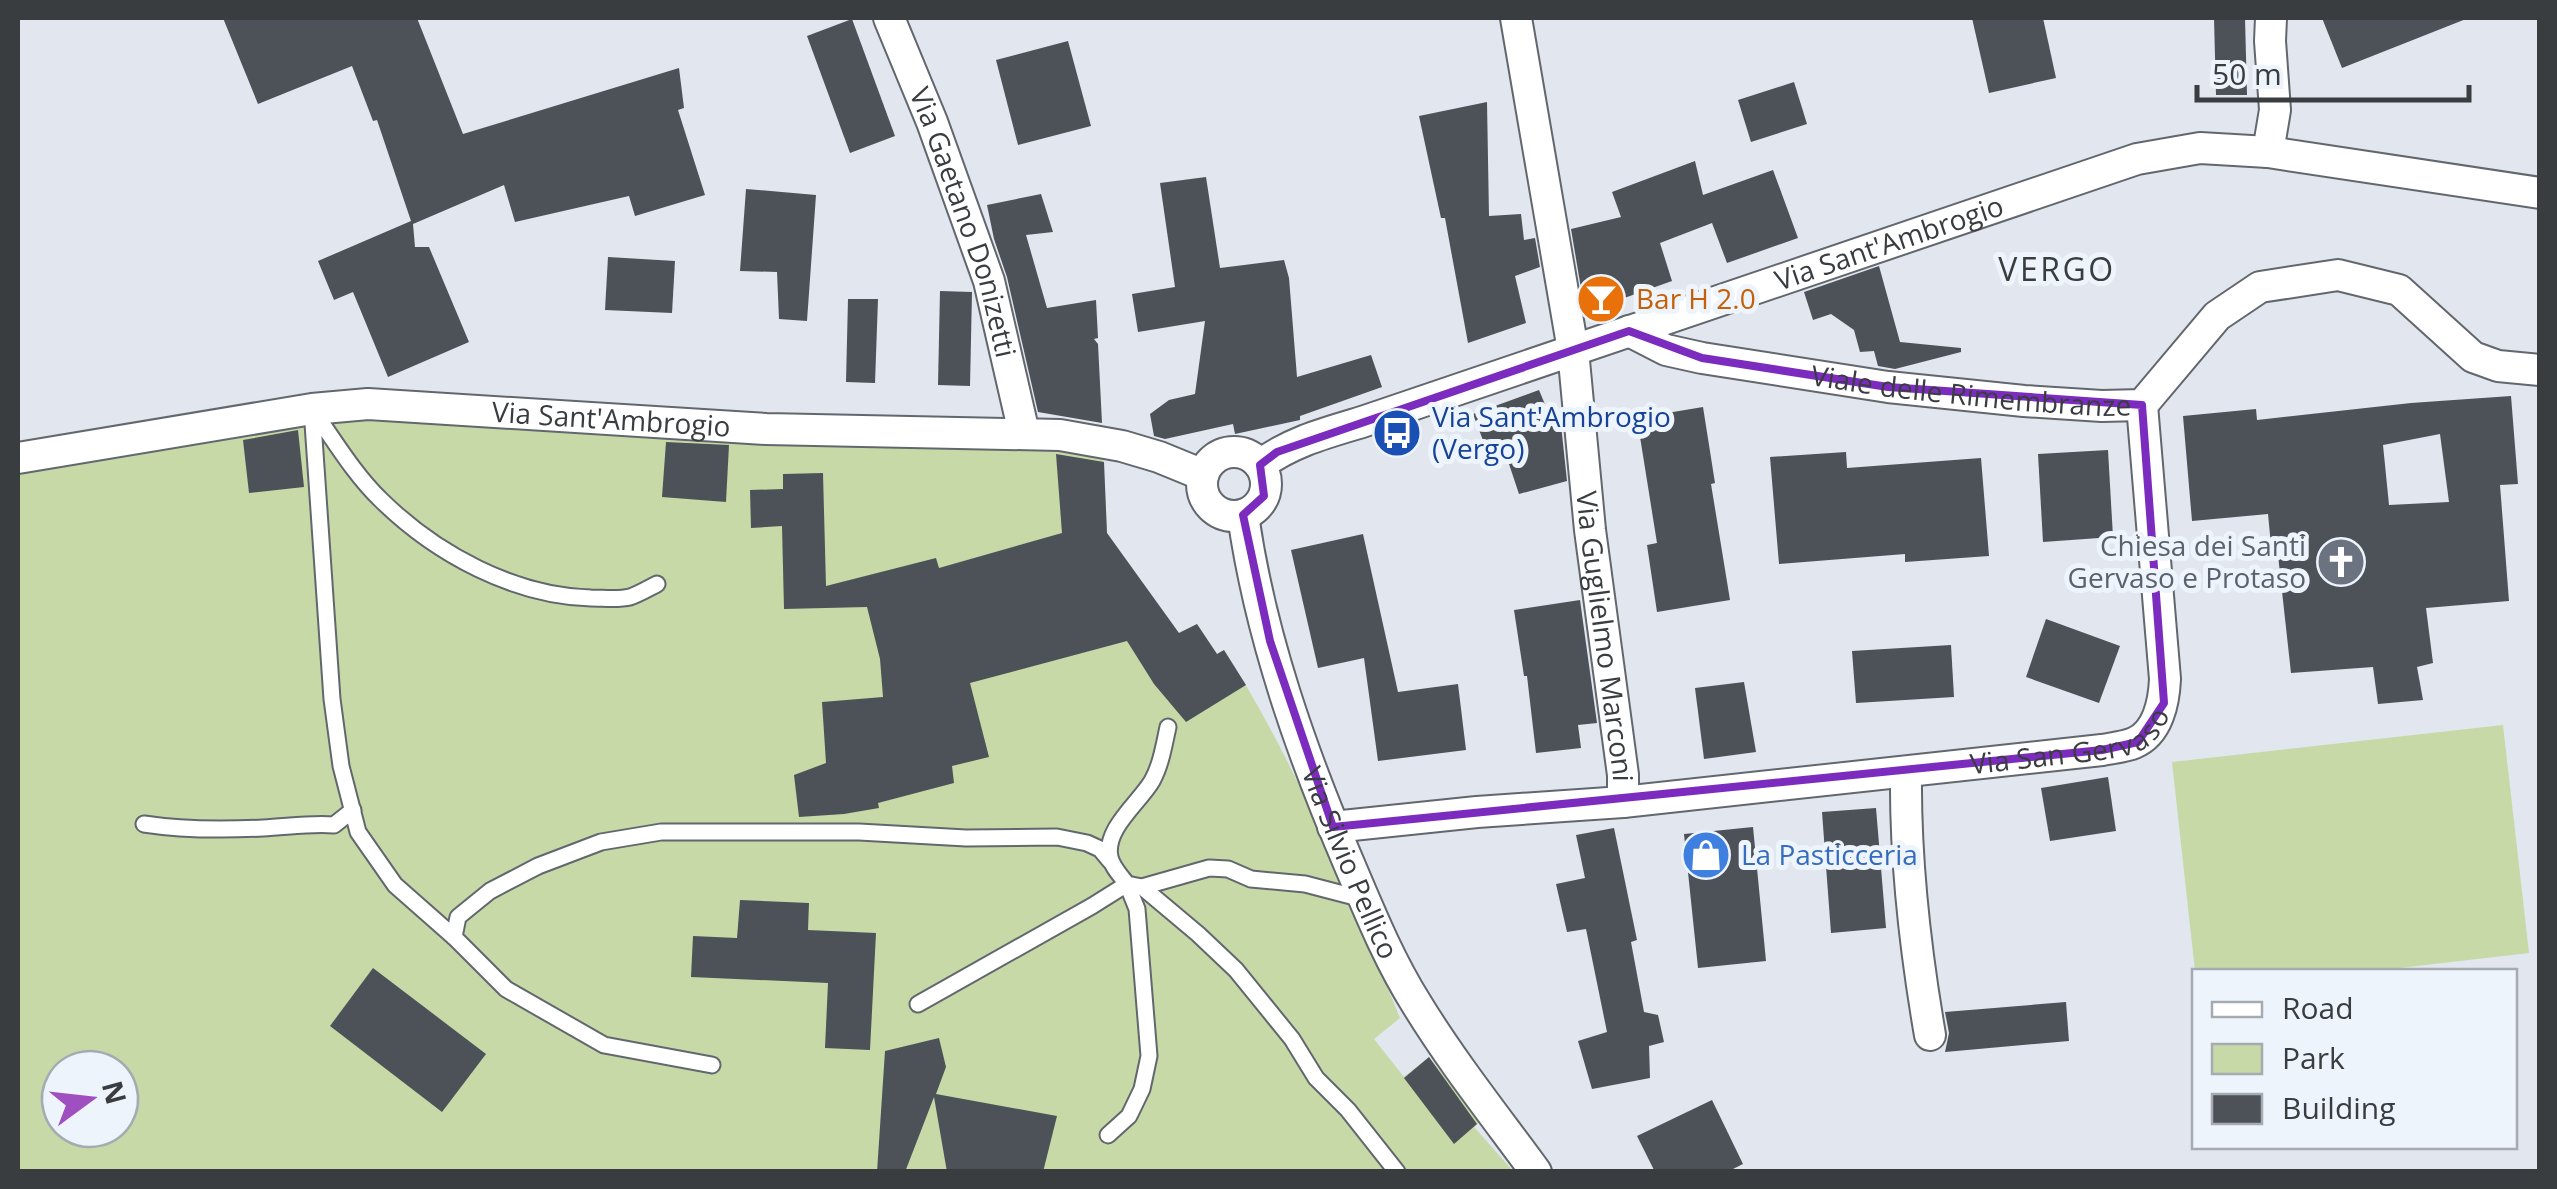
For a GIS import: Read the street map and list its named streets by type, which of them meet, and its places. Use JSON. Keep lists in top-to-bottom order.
{
  "streets": {
    "street": [
      "Via Gaetano Donizetti",
      "Via Sant'Ambrogio",
      "Viale delle Rimembranze",
      "Via Guglielmo Marconi",
      "Via San Gervaso",
      "Via Silvio Pellico"
    ]
  },
  "crossings": [
    ["Via Gaetano Donizetti", "Via Sant'Ambrogio"],
    ["Via Sant'Ambrogio", "Viale delle Rimembranze"],
    ["Via Sant'Ambrogio", "Via Guglielmo Marconi"],
    ["Via Sant'Ambrogio", "Via Silvio Pellico"],
    ["Viale delle Rimembranze", "Via San Gervaso"],
    ["Via Guglielmo Marconi", "Via San Gervaso"],
    ["Via San Gervaso", "Via Silvio Pellico"]
  ],
  "districts": ["VERGO"],
  "places": {
    "bar": ["Bar H 2.0"],
    "bus stop": ["Via Sant'Ambrogio (Vergo)"],
    "church": ["Chiesa dei Santi Gervaso e Protaso"],
    "shop": ["La Pasticceria"]
  },
  "legend": ["Road", "Park", "Building"],
  "scale_bar": "50 m",
  "north": "right"
}
